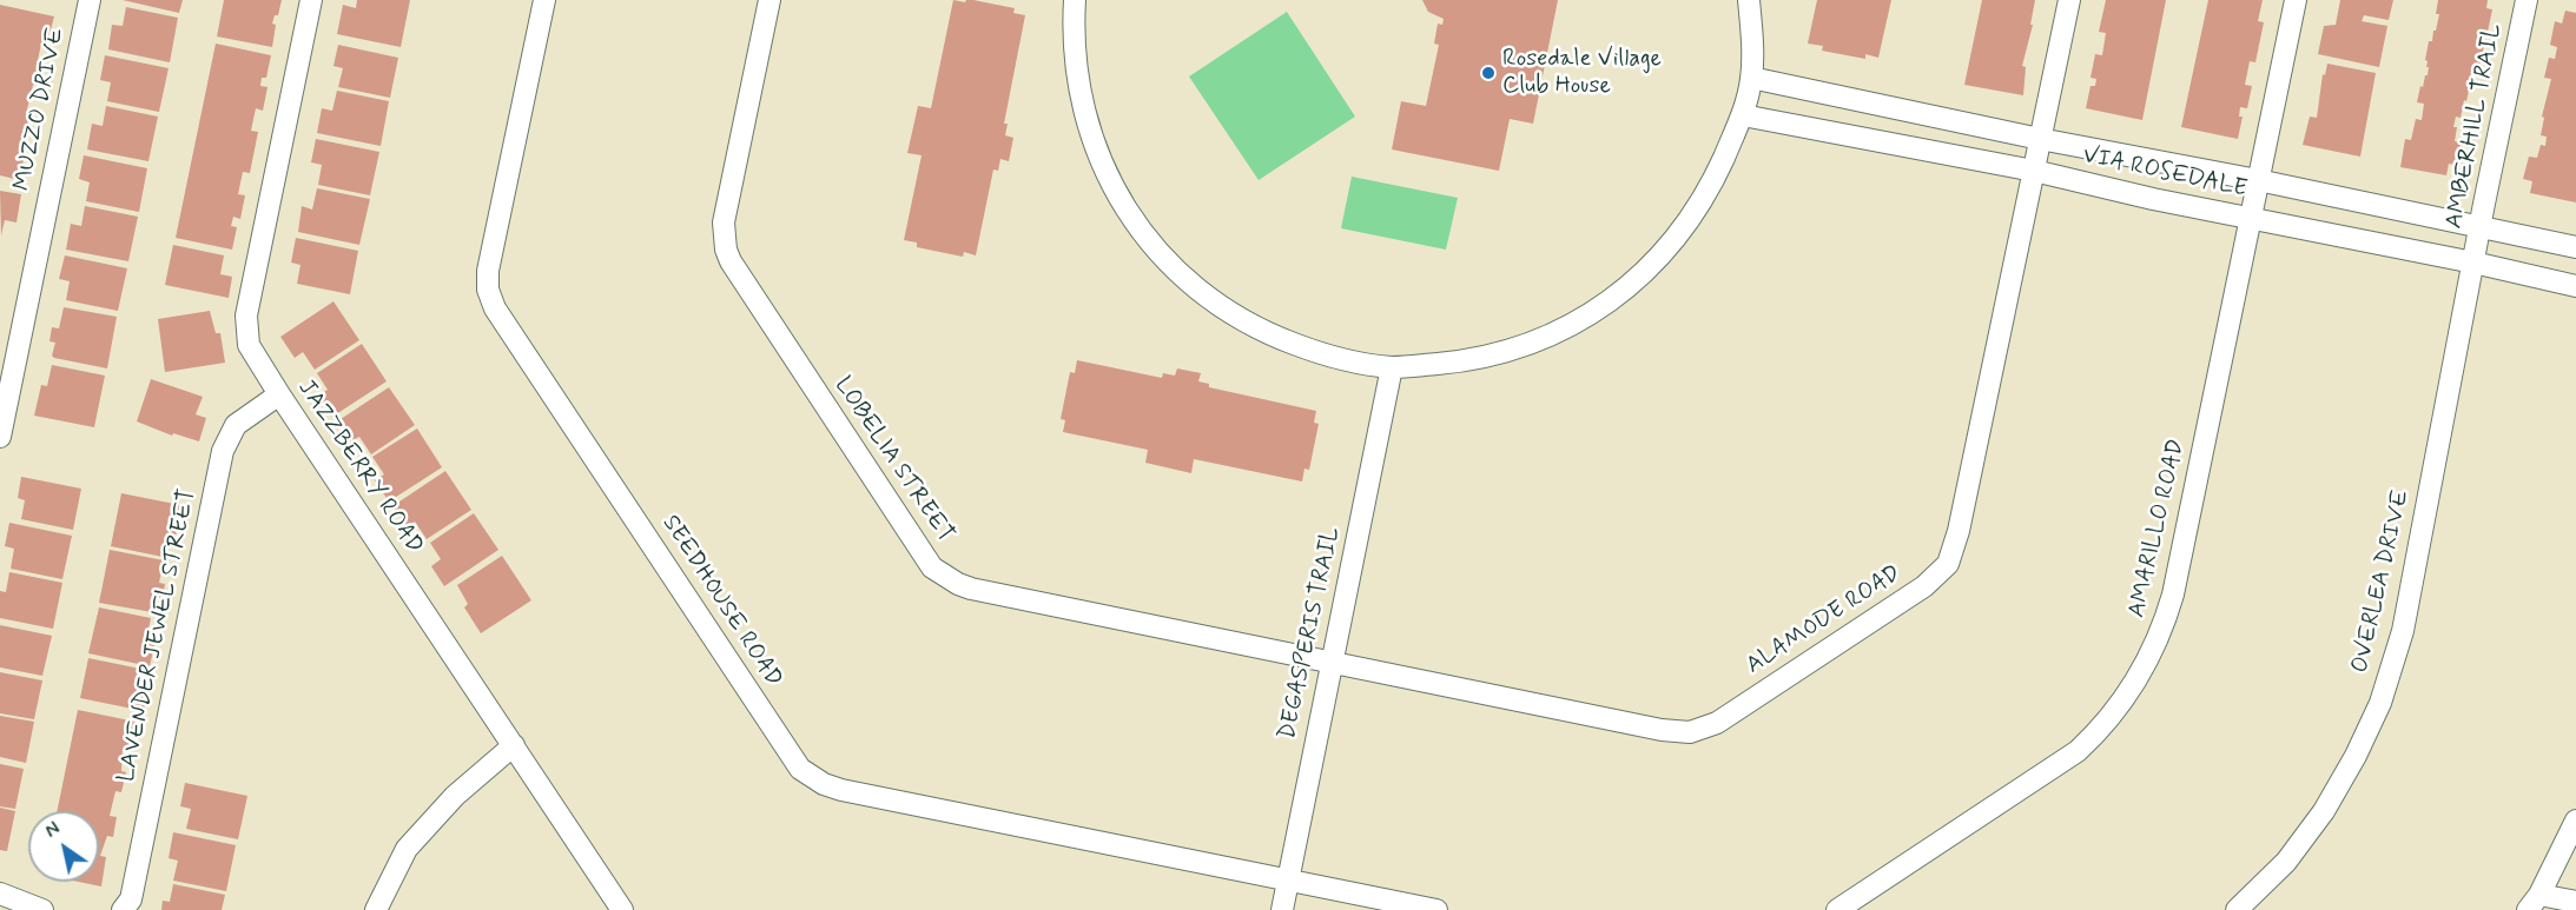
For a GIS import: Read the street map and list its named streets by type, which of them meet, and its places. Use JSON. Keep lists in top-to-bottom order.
{
  "streets": {
    "street": [
      "MUZZO DRIVE",
      "AMBERHILL TRAIL",
      "VIA ROSEDALE",
      "LOBELIA STREET",
      "JAZZBERRY ROAD",
      "AMARILLO ROAD",
      "OVERLEA DRIVE",
      "SEEDHOUSE ROAD",
      "ALAMODE ROAD",
      "DEGASPERIS TRAIL",
      "LAVENDER JEWEL STREET"
    ]
  },
  "crossings": [
    ["AMBERHILL TRAIL", "VIA ROSEDALE"],
    ["AMBERHILL TRAIL", "OVERLEA DRIVE"],
    ["VIA ROSEDALE", "AMARILLO ROAD"],
    ["VIA ROSEDALE", "OVERLEA DRIVE"],
    ["VIA ROSEDALE", "ALAMODE ROAD"],
    ["LOBELIA STREET", "ALAMODE ROAD"],
    ["LOBELIA STREET", "DEGASPERIS TRAIL"],
    ["JAZZBERRY ROAD", "LAVENDER JEWEL STREET"],
    ["SEEDHOUSE ROAD", "DEGASPERIS TRAIL"],
    ["ALAMODE ROAD", "DEGASPERIS TRAIL"]
  ],
  "places": ["Rosedale Village Club House"],
  "north": "top left"
}
